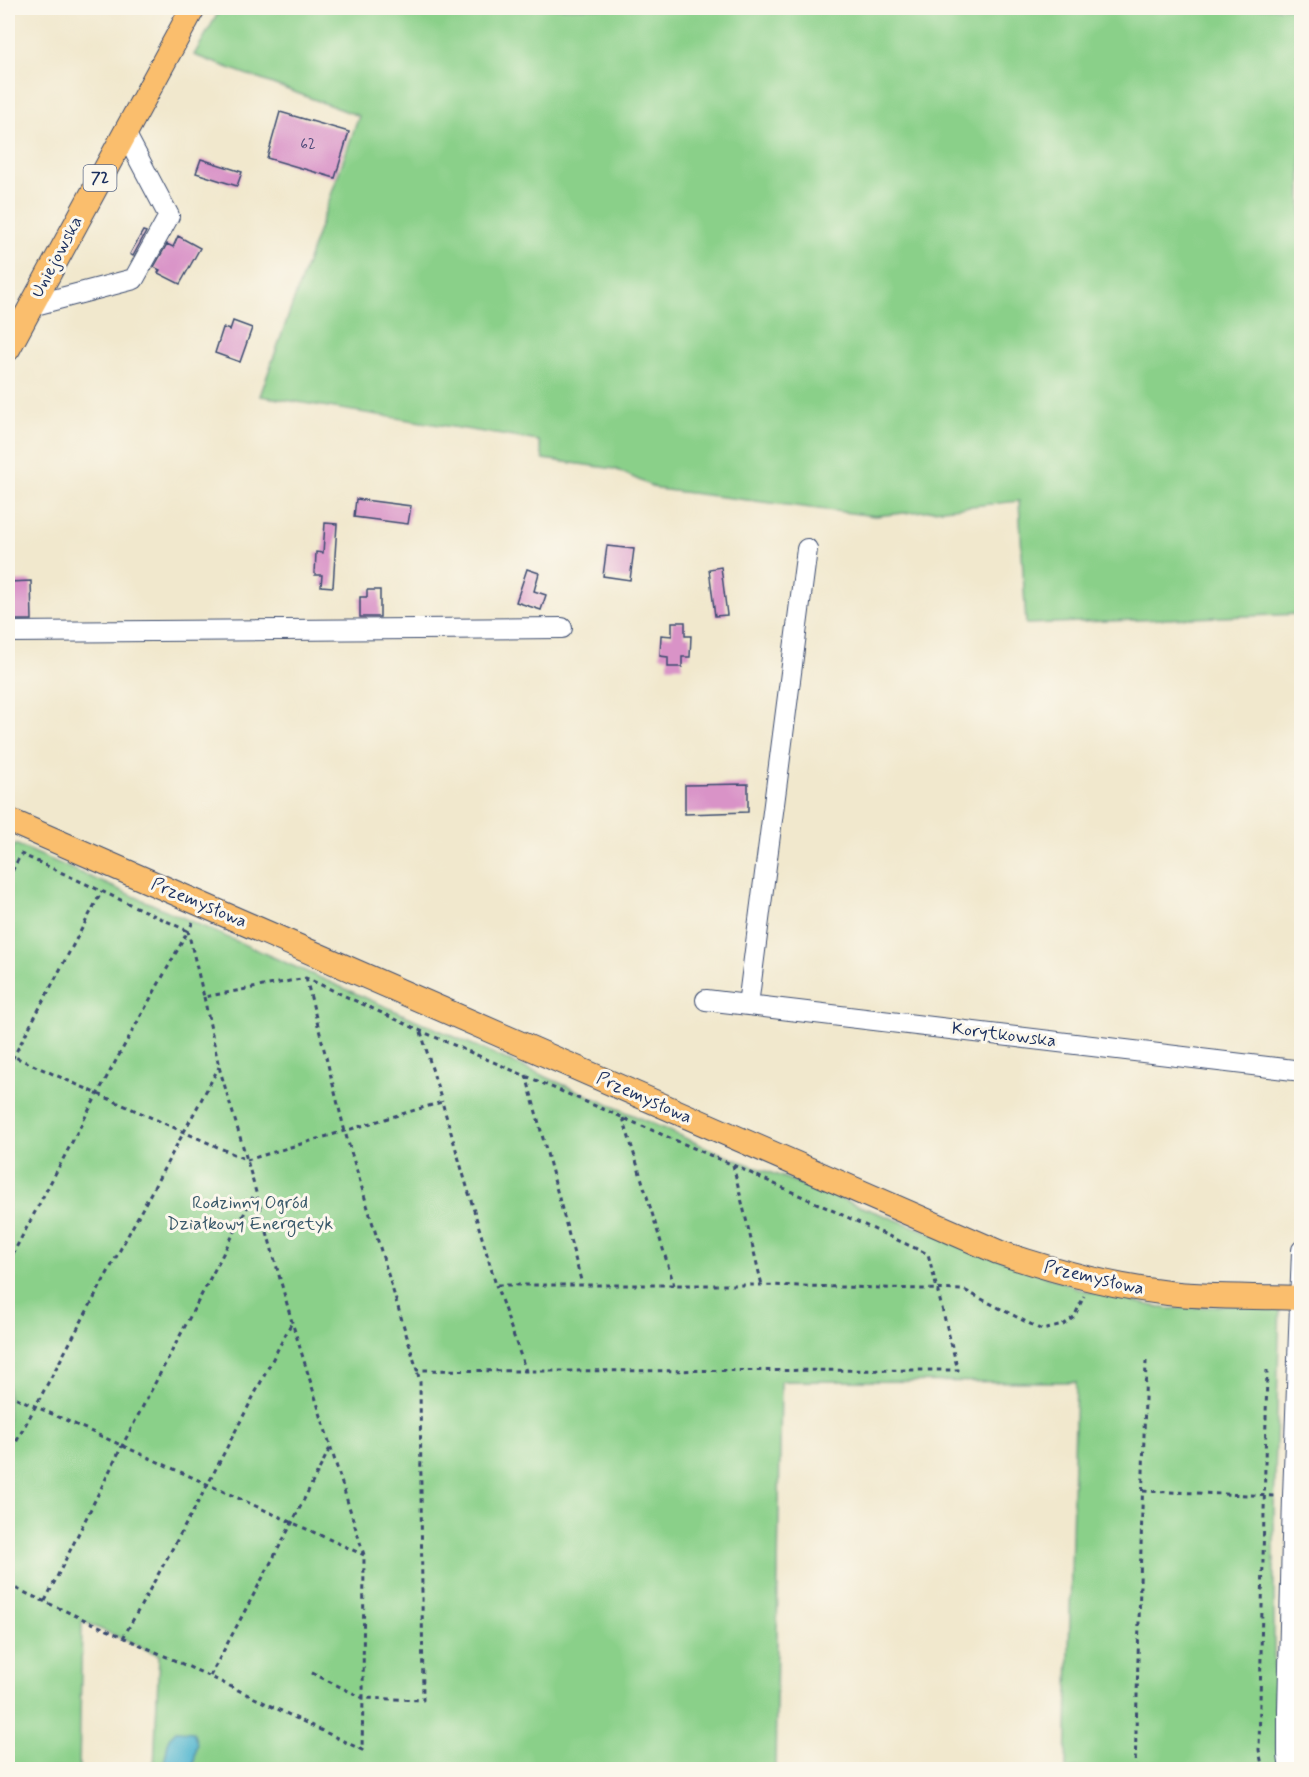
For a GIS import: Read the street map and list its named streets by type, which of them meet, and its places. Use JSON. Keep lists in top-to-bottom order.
{
  "streets": {
    "main road": ["72", "Uniejowska", "Przemysłowa"],
    "street": ["Korytkowska"]
  },
  "parks": ["Rodzinny Ogród Działkowy Energetyk"],
  "house_numbers": ["62"]
}
